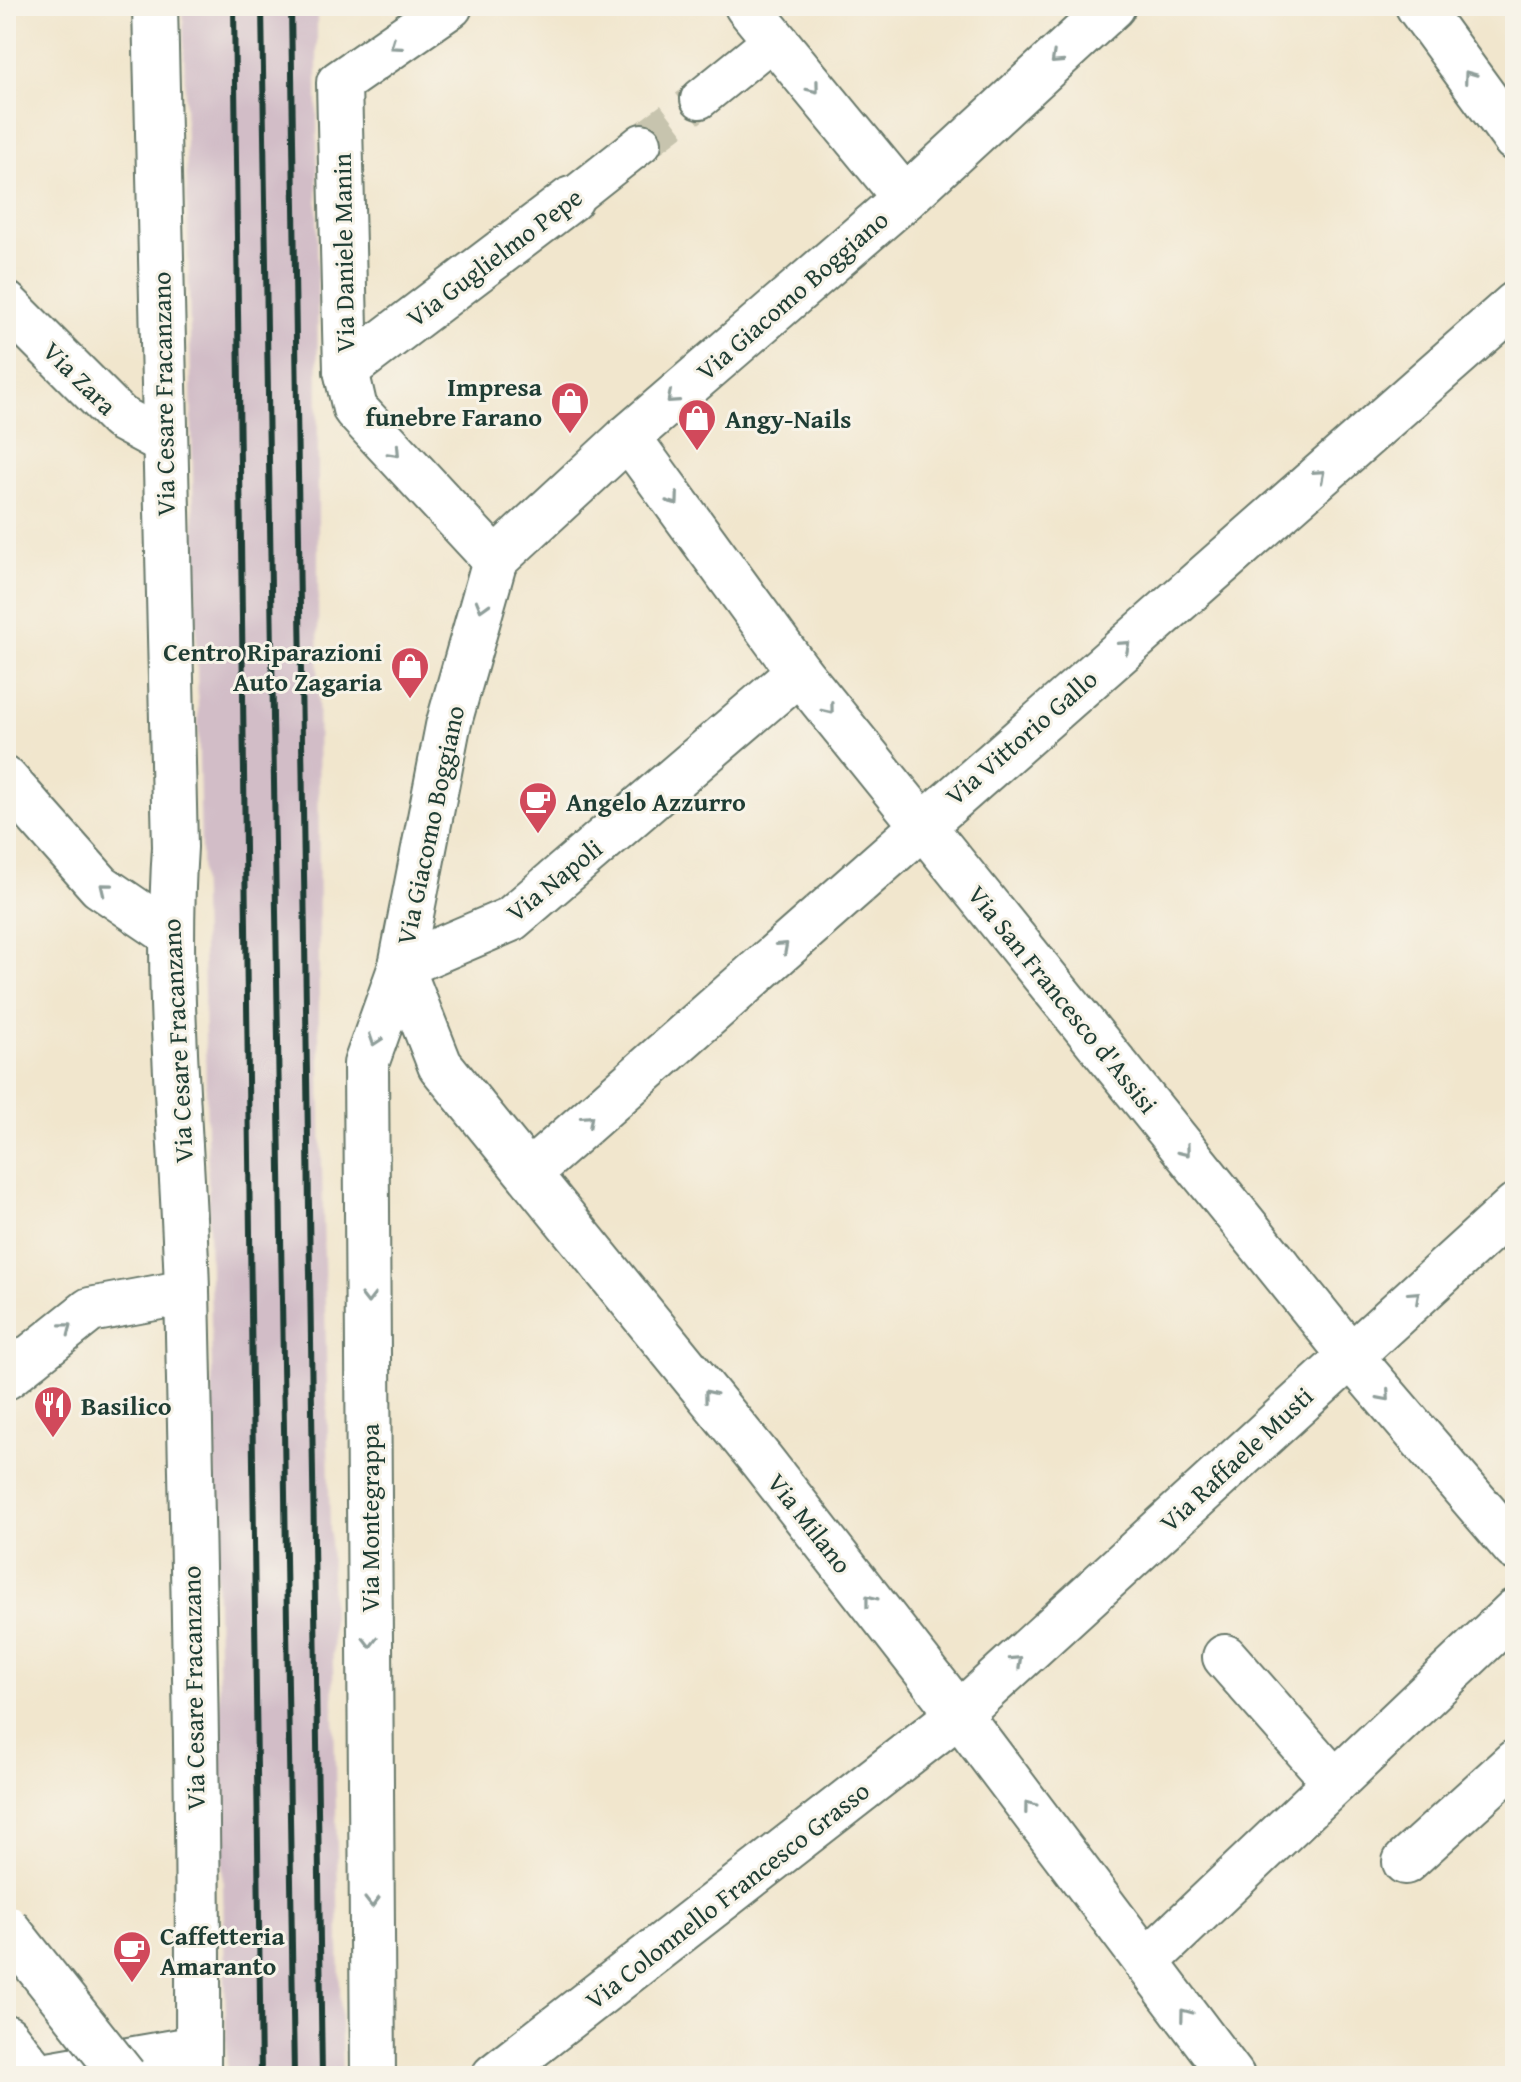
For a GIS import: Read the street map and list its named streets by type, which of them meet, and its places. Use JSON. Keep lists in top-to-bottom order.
{
  "streets": {
    "street": [
      "Via Daniele Manin",
      "Via Guglielmo Pepe",
      "Via Giacomo Boggiano",
      "Via Zara",
      "Via Cesare Fracanzano",
      "Via Vittorio Gallo",
      "Via Napoli",
      "Via San Francesco d'Assisi",
      "Via Raffaele Musti",
      "Via Montegrappa",
      "Via Milano",
      "Via Colonnello Francesco Grasso"
    ]
  },
  "crossings": [
    ["Via Daniele Manin", "Via Guglielmo Pepe"],
    ["Via Daniele Manin", "Via Giacomo Boggiano"],
    ["Via Giacomo Boggiano", "Via Napoli"],
    ["Via Giacomo Boggiano", "Via San Francesco d'Assisi"],
    ["Via Giacomo Boggiano", "Via Montegrappa"],
    ["Via Giacomo Boggiano", "Via Milano"],
    ["Via Zara", "Via Cesare Fracanzano"],
    ["Via Vittorio Gallo", "Via San Francesco d'Assisi"],
    ["Via Vittorio Gallo", "Via Milano"],
    ["Via Napoli", "Via San Francesco d'Assisi"],
    ["Via Napoli", "Via Montegrappa"],
    ["Via Napoli", "Via Milano"],
    ["Via San Francesco d'Assisi", "Via Raffaele Musti"],
    ["Via Raffaele Musti", "Via Milano"],
    ["Via Raffaele Musti", "Via Colonnello Francesco Grasso"],
    ["Via Montegrappa", "Via Milano"],
    ["Via Milano", "Via Colonnello Francesco Grasso"]
  ],
  "one_way": [
    "Via Daniele Manin",
    "Via Giacomo Boggiano",
    "Via Vittorio Gallo",
    "Via San Francesco d'Assisi",
    "Via Montegrappa",
    "Via Milano"
  ],
  "places": {
    "shop": ["Impresa funebre Farano", "Angy-Nails", "Centro Riparazioni Auto Zagaria"],
    "cafe": ["Angelo Azzurro", "Caffetteria Amaranto"],
    "restaurant": ["Basilico"]
  }
}
